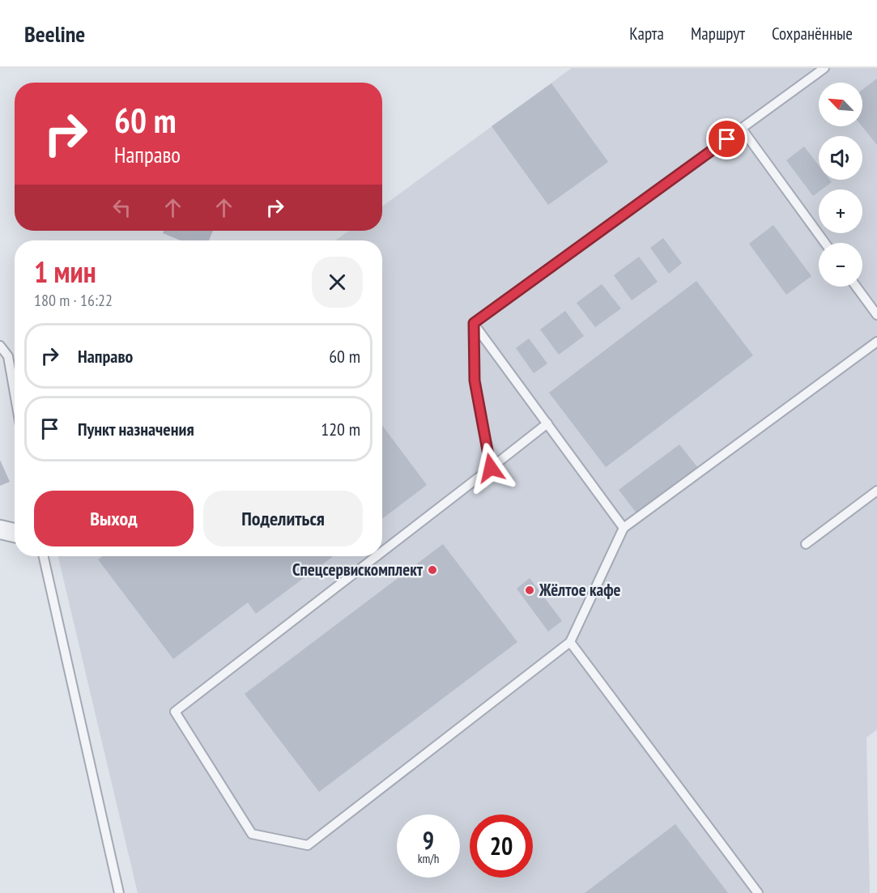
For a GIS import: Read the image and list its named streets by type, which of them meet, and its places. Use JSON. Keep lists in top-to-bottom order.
{
  "places": ["Спецсервискомплект", "Жёлтое кафе"],
  "north": "top left",
  "page": {
    "header": "Beeline",
    "nav": ["Карта", "Маршрут", "Сохранённые"],
    "map_buttons": ["+", "−"],
    "turn": ["60 m", "Направо"],
    "heading": ["1 мин", "180 m · 16:22"],
    "list": [
      {
        "name": "Направо",
        "value": "60 m"
      },
      {
        "name": "Пункт назначения",
        "value": "120 m"
      }
    ],
    "buttons": ["Выход", "Поделиться"],
    "speed": "9 km/h",
    "limit": "20"
  }
}
